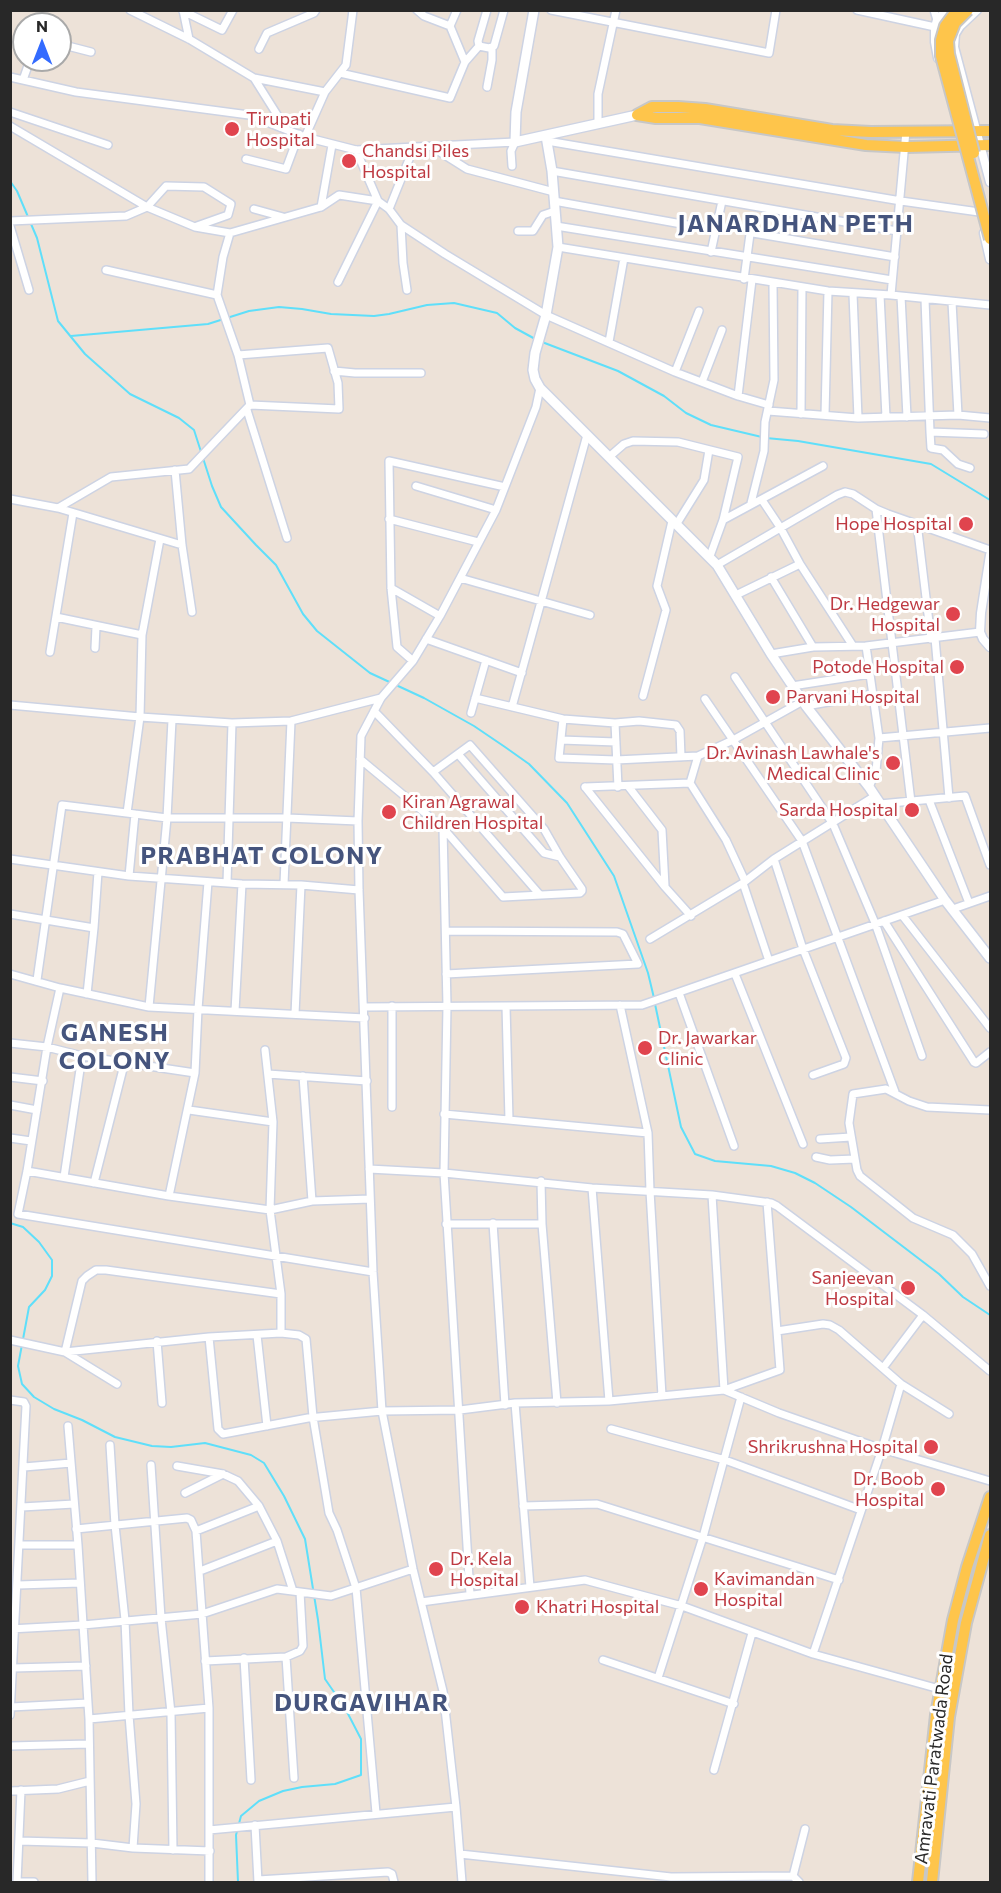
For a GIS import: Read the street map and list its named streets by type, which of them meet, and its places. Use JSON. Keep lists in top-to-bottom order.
{
  "streets": {
    "main road": ["Amravati Paratwada Road"]
  },
  "districts": [
    "JANARDHAN PETH",
    "PRABHAT COLONY",
    "GANESH COLONY",
    "DURGAVIHAR"
  ],
  "places": [
    "Tirupati Hospital",
    "Chandsi Piles Hospital",
    "Hope Hospital",
    "Dr. Hedgewar Hospital",
    "Potode Hospital",
    "Parvani Hospital",
    "Dr. Avinash Lawhale's Medical Clinic",
    "Sarda Hospital",
    "Kiran Agrawal Children Hospital",
    "Dr. Jawarkar Clinic",
    "Sanjeevan Hospital",
    "Shrikrushna Hospital",
    "Dr. Boob Hospital",
    "Dr. Kela Hospital",
    "Kavimandan Hospital",
    "Khatri Hospital"
  ],
  "north": "top"
}
